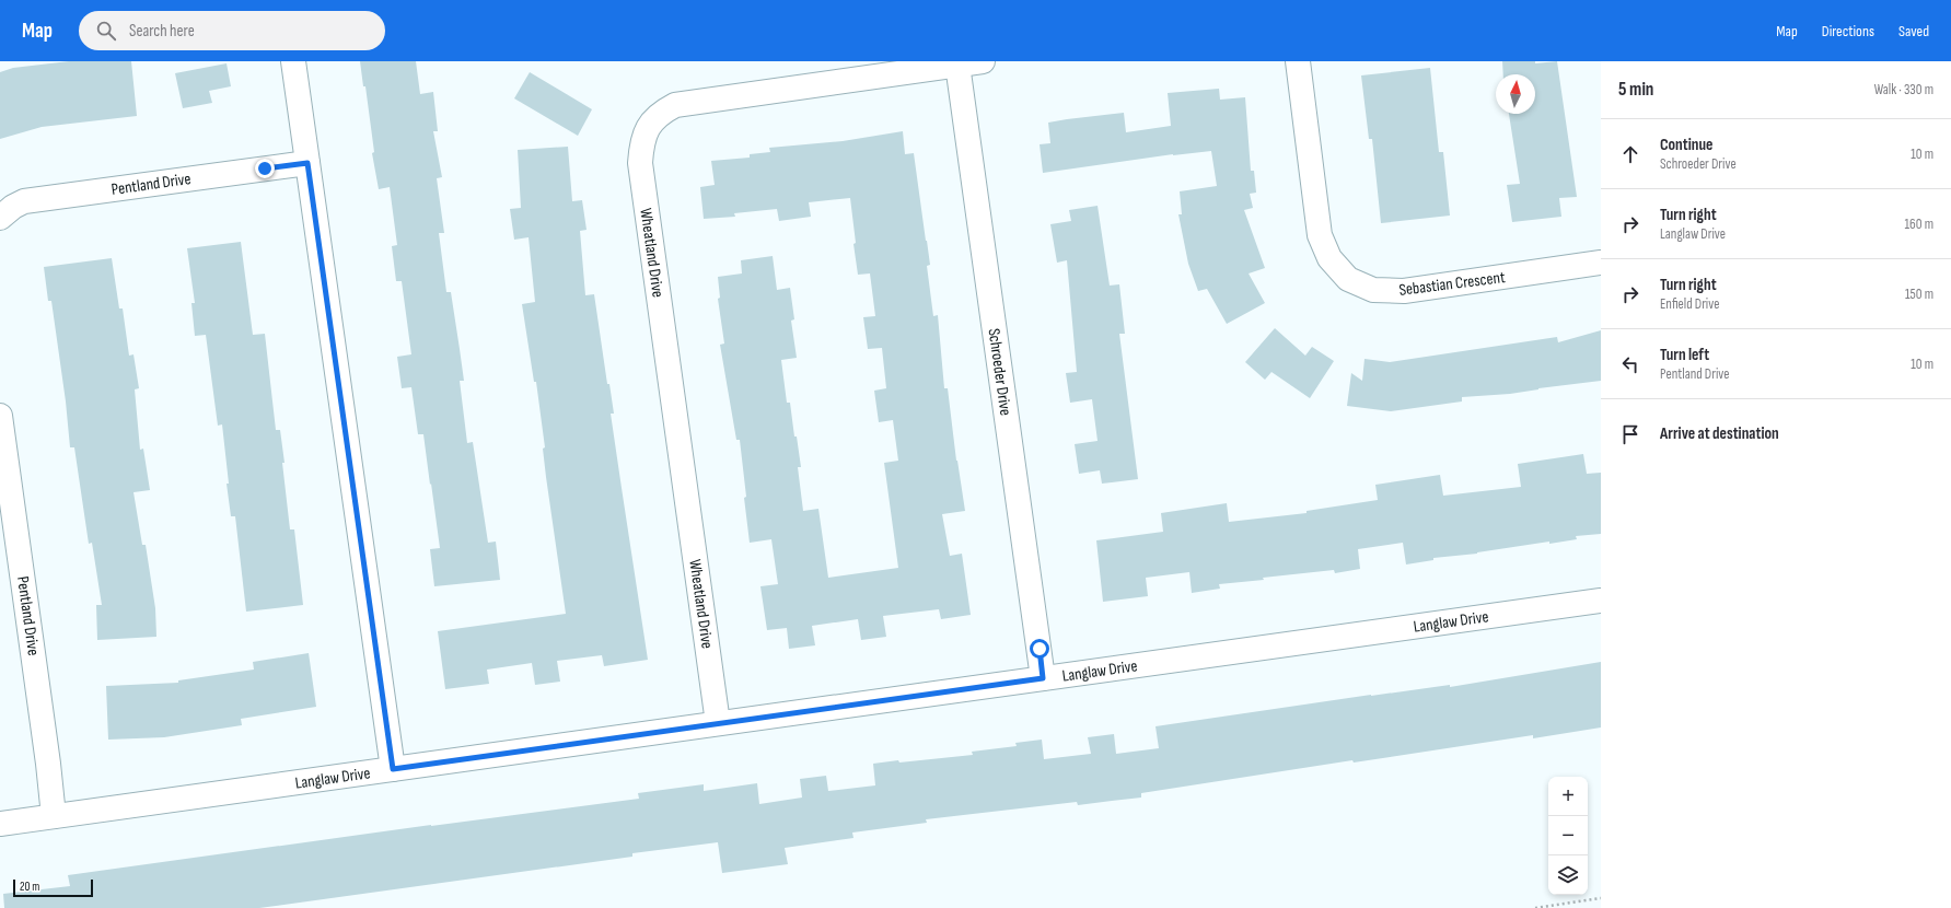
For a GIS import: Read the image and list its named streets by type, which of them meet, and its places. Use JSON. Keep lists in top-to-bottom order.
{
  "streets": {
    "street": [
      "Pentland Drive",
      "Wheatland Drive",
      "Sebastian Crescent",
      "Schroeder Drive",
      "Langlaw Drive"
    ]
  },
  "crossings": [
    ["Pentland Drive", "Langlaw Drive"],
    ["Wheatland Drive", "Schroeder Drive"],
    ["Wheatland Drive", "Langlaw Drive"],
    ["Schroeder Drive", "Langlaw Drive"]
  ],
  "scale_bar": "20 m",
  "north": "top",
  "page": {
    "header": "Map",
    "search": "Search here",
    "nav": ["Map", "Directions", "Saved"],
    "heading": ["5 min", "Walk · 330 m"],
    "list": [
      ["Continue", "Schroeder Drive", "10 m"],
      ["Turn right", "Langlaw Drive", "160 m"],
      ["Turn right", "Enfield Drive", "150 m"],
      ["Turn left", "Pentland Drive", "10 m"],
      "Arrive at destination"
    ],
    "map_buttons": ["+", "−"],
    "scale": "20 m"
  }
}
